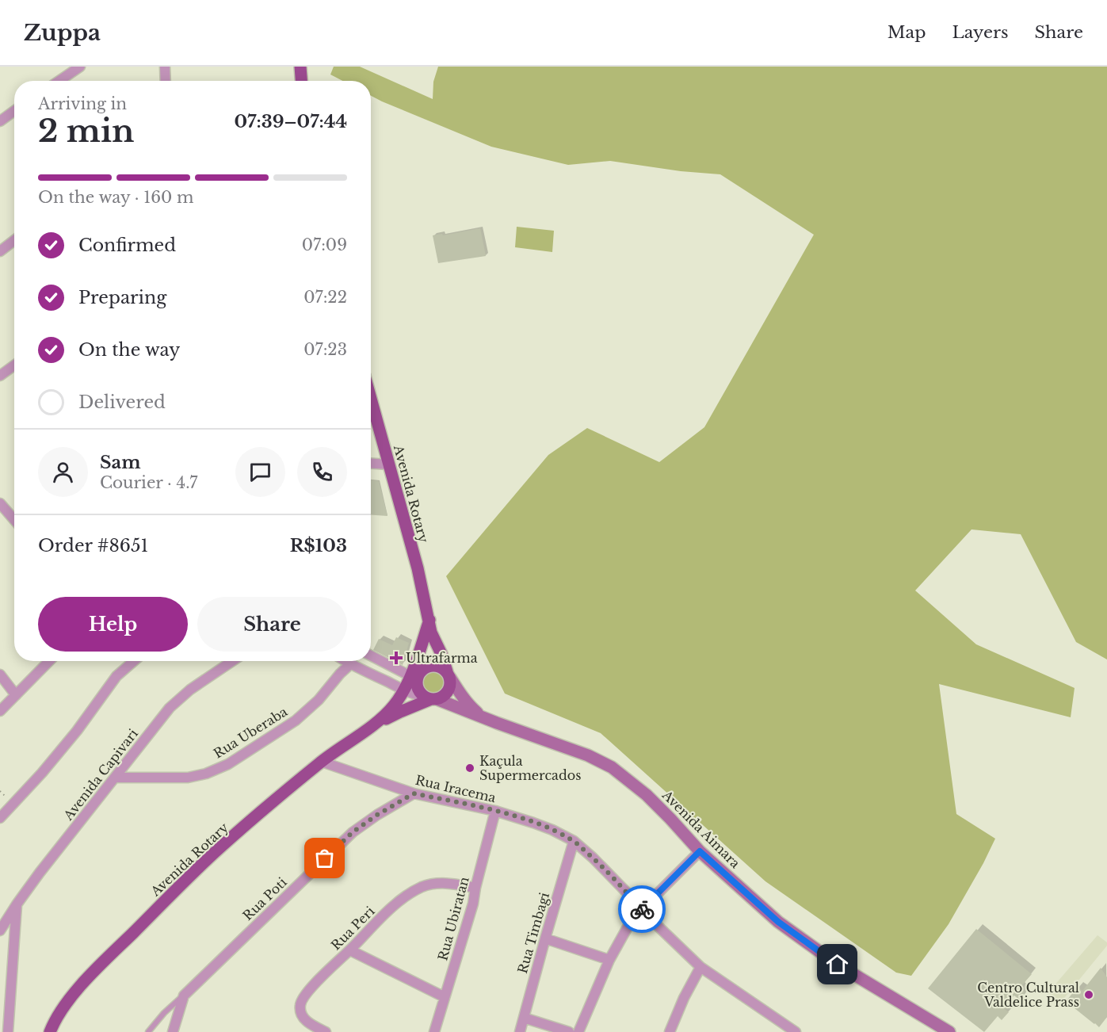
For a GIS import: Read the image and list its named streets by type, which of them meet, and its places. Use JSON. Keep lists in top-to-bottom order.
{
  "streets": {
    "main road": ["Avenida Rotary", "Avenida Aimara"],
    "street": [
      "Rua Uberaba",
      "Avenida Capivari",
      "Rua Iracema",
      "Rua Poti",
      "Rua Ubiratan",
      "Rua Peri",
      "Rua Timbagi"
    ]
  },
  "crossings": [
    ["Avenida Rotary", "Rua Iracema"],
    ["Avenida Rotary", "Avenida Aimara"],
    ["Rua Uberaba", "Avenida Capivari"],
    ["Rua Iracema", "Rua Poti"],
    ["Rua Iracema", "Rua Ubiratan"],
    ["Rua Iracema", "Rua Timbagi"],
    ["Rua Ubiratan", "Rua Peri"]
  ],
  "places": {
    "health": ["Ultrafarma"],
    "other": ["Kaçula Supermercados", "Centro Cultural Valdelice Prass"]
  },
  "page": {
    "header": "Zuppa",
    "nav": ["Map", "Layers", "Share"],
    "heading": ["2 min", "Arriving in", "07:39–07:44"],
    "panel": [
      "Sam",
      "Courier · 4.7",
      "Order #8651",
      "R$103"
    ],
    "bar": "On the way · 160 m",
    "list": [
      ["Confirmed", "07:09"],
      ["Preparing", "07:22"],
      ["On the way", "07:23"],
      "Delivered"
    ],
    "buttons": ["Help", "Share"]
  }
}
